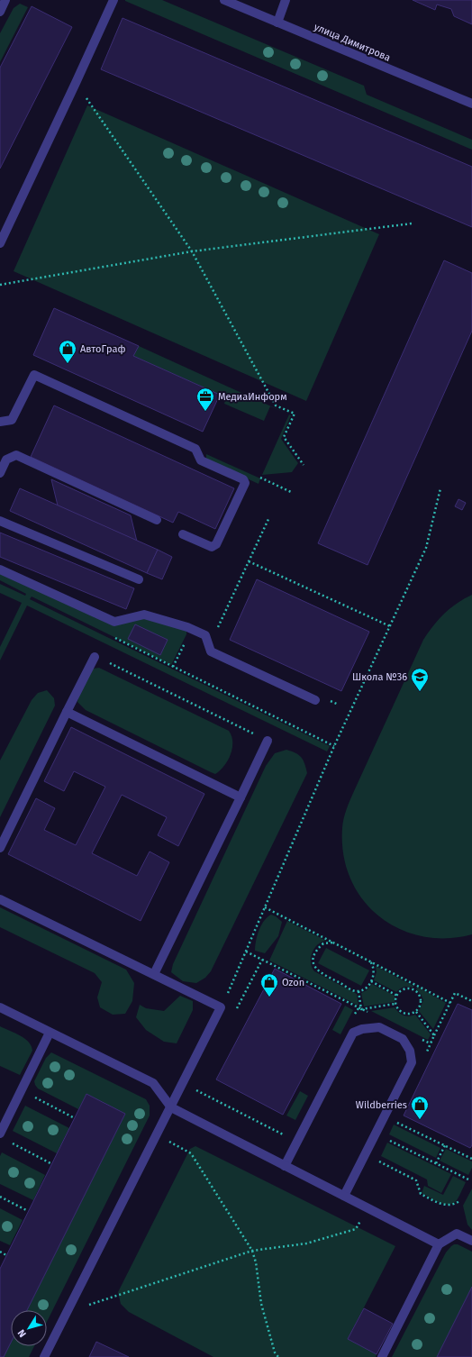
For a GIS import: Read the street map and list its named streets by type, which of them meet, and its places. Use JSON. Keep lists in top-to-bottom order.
{
  "streets": {
    "street": ["улица Димитрова"]
  },
  "places": {
    "shop": ["АвтоГраф", "Ozon", "Wildberries"],
    "office": ["МедиаИнформ"],
    "school or university": ["Школа №36"]
  },
  "north": "bottom left"
}
